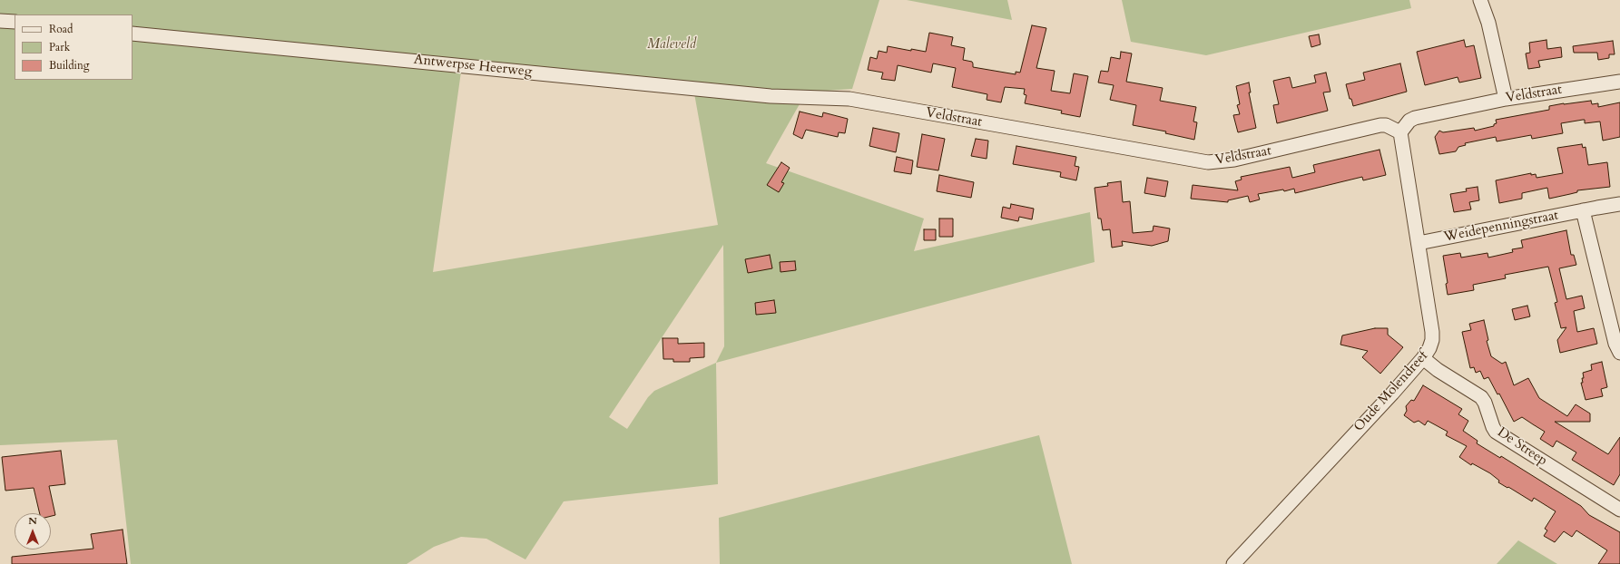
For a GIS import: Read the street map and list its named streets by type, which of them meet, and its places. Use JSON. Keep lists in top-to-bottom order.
{
  "streets": {
    "street": [
      "Antwerpse Heerweg",
      "Veldstraat",
      "Weidepenningstraat",
      "Oude Molendreef",
      "De Streep"
    ]
  },
  "crossings": [
    ["Antwerpse Heerweg", "Veldstraat"],
    ["Veldstraat", "Oude Molendreef"],
    ["Weidepenningstraat", "Oude Molendreef"],
    ["Oude Molendreef", "De Streep"]
  ],
  "parks": ["Maleveld"],
  "legend": ["Road", "Park", "Building"],
  "north": "top"
}
